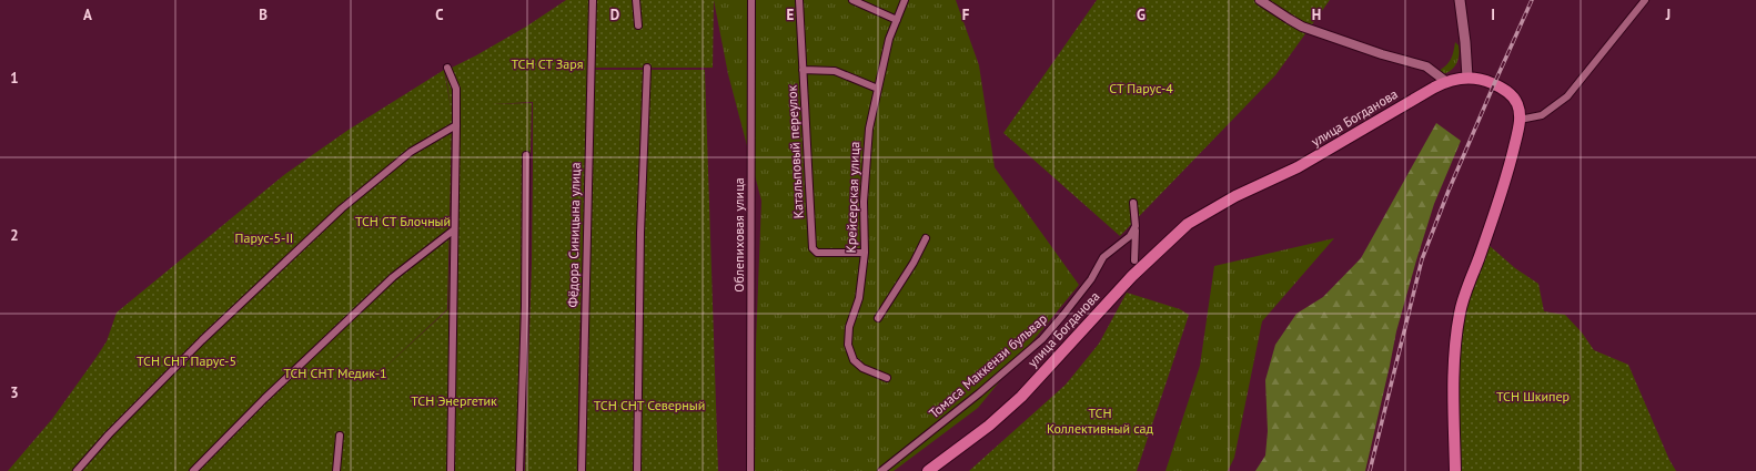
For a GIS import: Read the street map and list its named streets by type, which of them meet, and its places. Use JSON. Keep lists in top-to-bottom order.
{
  "streets": {
    "main road": ["улица Богданова"],
    "street": [
      "Катальповый переулок",
      "Крейсерская улица",
      "Фёдора Синицына улица",
      "Облепиховая улица",
      "Томаса Маккензи бульвар"
    ]
  },
  "crossings": [
    ["Катальповый переулок", "Крейсерская улица"]
  ],
  "parks": [
    "ТСН СТ Заря",
    "СТ Парус-4",
    "ТСН СТ Блочный",
    "Парус-5-II",
    "ТСН СНТ Парус-5",
    "ТСН СНТ Медик-1",
    "ТСН Шкипер",
    "ТСН Энергетик",
    "ТСН СНТ Северный",
    "ТСН Коллективный сад"
  ],
  "grid": {
    "columns": [
      "A",
      "B",
      "C",
      "D",
      "E",
      "F",
      "G",
      "H",
      "I",
      "J"
    ],
    "rows": ["1", "2", "3"]
  }
}
